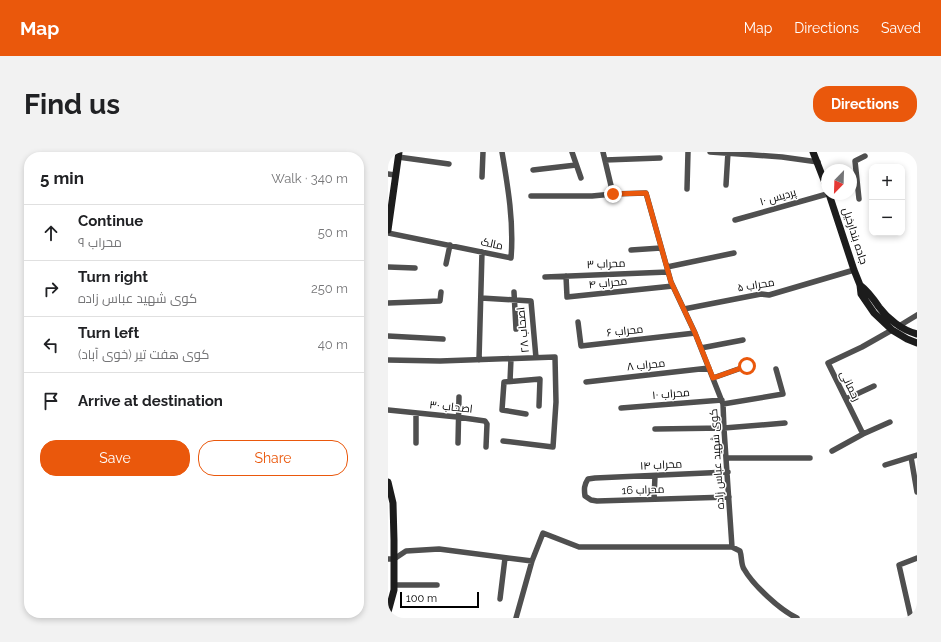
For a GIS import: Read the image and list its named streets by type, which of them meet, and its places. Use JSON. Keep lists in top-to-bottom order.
{
  "streets": {
    "main road": ["جاده بندارخیل"],
    "street": [
      "پردیس ۱۰",
      "مالک",
      "محراب ۳",
      "محراب ۴",
      "محراب ۵",
      "اصحاب ۲۸",
      "محراب ۶",
      "محراب ۸",
      "رحمانی",
      "محراب ۱۰",
      "اصحاب ۳۰",
      "کوی شهید عباس زاده",
      "محراب ۱۴",
      "محراب 16"
    ]
  },
  "crossings": [
    ["جاده بندارخیل", "محراب ۵"],
    ["جاده بندارخیل", "رحمانی"],
    ["محراب ۳", "محراب ۴"],
    ["محراب ۳", "کوی شهید عباس زاده"],
    ["محراب ۴", "کوی شهید عباس زاده"],
    ["محراب ۵", "کوی شهید عباس زاده"],
    ["محراب ۶", "کوی شهید عباس زاده"],
    ["محراب ۸", "کوی شهید عباس زاده"],
    ["محراب ۱۰", "کوی شهید عباس زاده"],
    ["کوی شهید عباس زاده", "محراب ۱۴"],
    ["کوی شهید عباس زاده", "محراب 16"],
    ["محراب ۱۴", "محراب 16"]
  ],
  "scale_bar": "100 m",
  "north": "bottom left",
  "page": {
    "header": "Map",
    "nav": ["Map", "Directions", "Saved"],
    "buttons": [
      "Directions",
      ["Save", "Share"]
    ],
    "title": "Find us",
    "heading": ["5 min", "Walk · 340 m"],
    "map_buttons": ["+", "−"],
    "list": [
      ["Continue", "محراب ۹", "50 m"],
      ["Turn right", "کوی شهید عباس زاده", "250 m"],
      ["Turn left", "کوی هفت تیر (خوی آباد)", "40 m"],
      "Arrive at destination"
    ],
    "scale": "100 m"
  }
}
